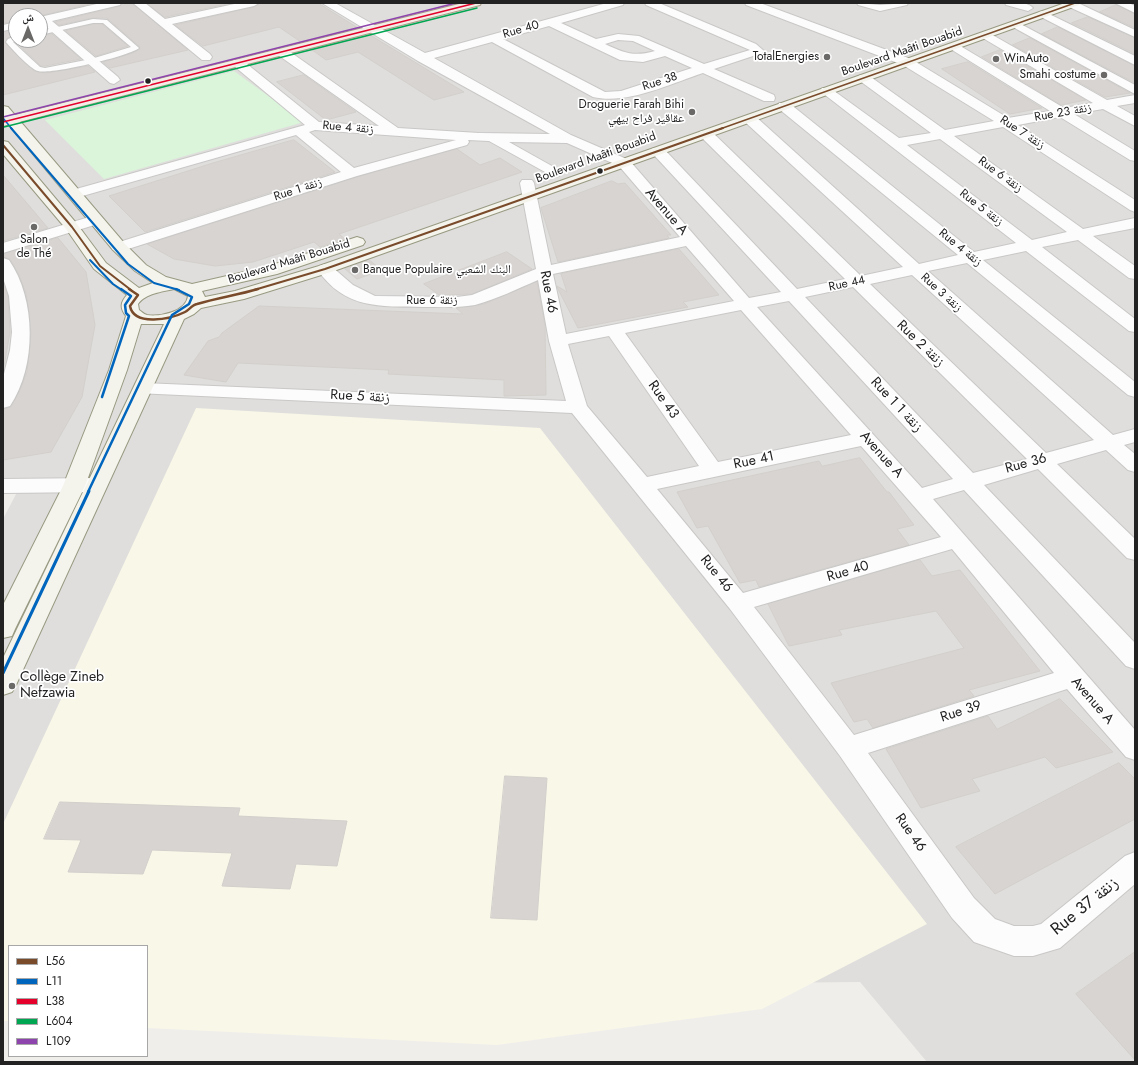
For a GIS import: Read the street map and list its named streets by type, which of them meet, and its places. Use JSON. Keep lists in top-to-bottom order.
{
  "streets": {
    "street": [
      "Rue 40",
      "Boulevard Maâti Bouabid",
      "Rue 38",
      "Rue 23 زنقة",
      "Rue 4 زنقة",
      "Rue 7 زنقة",
      "Rue 6 زنقة",
      "Rue 1 زنقة",
      "Rue 5 زنقة",
      "Avenue A",
      "Rue 44",
      "Rue 46",
      "Rue 3 زنقة",
      "Rue 2 زنقة",
      "Rue 43",
      "Rue 1 زنقة 1",
      "Rue 41",
      "Rue 36",
      "Rue 39",
      "Rue 37 زنقة"
    ]
  },
  "crossings": [
    ["Rue 40", "Rue 38"],
    ["Rue 40", "Avenue A"],
    ["Rue 40", "Rue 46"],
    ["Boulevard Maâti Bouabid", "Rue 4 زنقة"],
    ["Boulevard Maâti Bouabid", "Rue 7 زنقة"],
    ["Boulevard Maâti Bouabid", "Rue 6 زنقة"],
    ["Boulevard Maâti Bouabid", "Rue 5 زنقة"],
    ["Boulevard Maâti Bouabid", "Avenue A"],
    ["Boulevard Maâti Bouabid", "Rue 46"],
    ["Boulevard Maâti Bouabid", "Rue 3 زنقة"],
    ["Boulevard Maâti Bouabid", "Rue 2 زنقة"],
    ["Boulevard Maâti Bouabid", "Rue 1 زنقة 1"],
    ["Rue 23 زنقة", "Rue 7 زنقة"],
    ["Rue 23 زنقة", "Rue 6 زنقة"],
    ["Rue 23 زنقة", "Rue 5 زنقة"],
    ["Rue 4 زنقة", "Rue 1 زنقة"],
    ["Rue 4 زنقة", "Avenue A"],
    ["Rue 4 زنقة", "Rue 44"],
    ["Rue 6 زنقة", "Avenue A"],
    ["Rue 6 زنقة", "Rue 44"],
    ["Rue 6 زنقة", "Rue 46"],
    ["Rue 5 زنقة", "Rue 44"],
    ["Rue 5 زنقة", "Rue 46"],
    ["Avenue A", "Rue 44"],
    ["Avenue A", "Rue 41"],
    ["Avenue A", "Rue 36"],
    ["Avenue A", "Rue 39"],
    ["Rue 44", "Rue 46"],
    ["Rue 44", "Rue 3 زنقة"],
    ["Rue 44", "Rue 2 زنقة"],
    ["Rue 44", "Rue 43"],
    ["Rue 44", "Rue 1 زنقة 1"],
    ["Rue 46", "Rue 41"],
    ["Rue 46", "Rue 39"],
    ["Rue 46", "Rue 37 زنقة"],
    ["Rue 3 زنقة", "Rue 36"],
    ["Rue 2 زنقة", "Rue 36"],
    ["Rue 43", "Rue 41"],
    ["Rue 1 زنقة 1", "Rue 36"]
  ],
  "places": [
    "TotalEnergies",
    "WinAuto",
    "Smahi costume",
    "Droguerie Farah Bihi عقاقير فراح بيهي",
    "Salon de Thé",
    "Banque Populaire البنك الشعبي",
    "Collège Zineb Nefzawia"
  ],
  "lines": [
    "transit line L56",
    "transit line L38",
    "transit line L109",
    "transit line L604",
    "transit line L11"
  ],
  "legend": [
    "L56",
    "L11",
    "L38",
    "L604",
    "L109"
  ],
  "north": "top"
}
